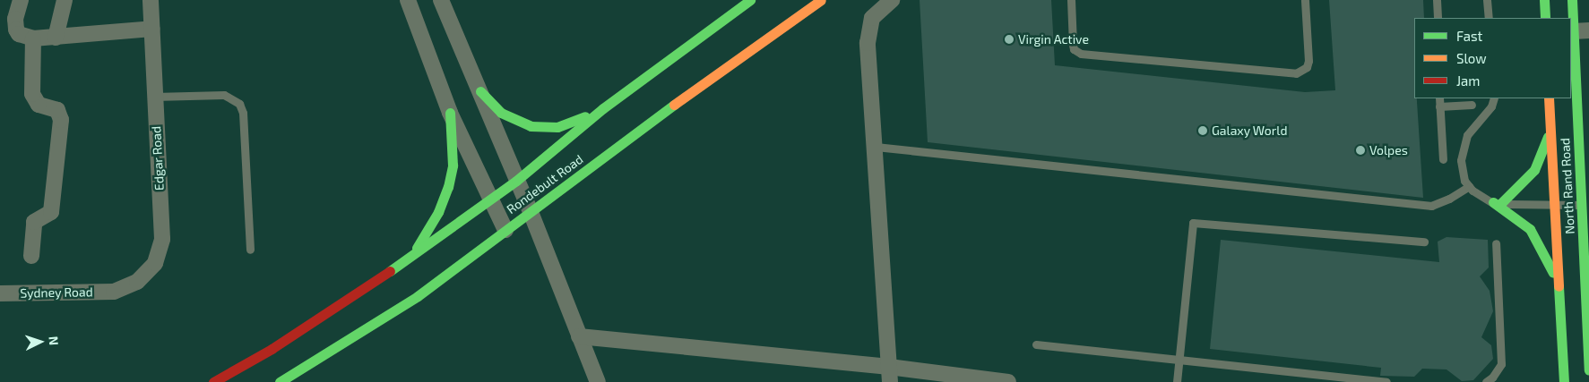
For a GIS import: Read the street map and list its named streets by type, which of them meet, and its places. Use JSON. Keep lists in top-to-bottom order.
{
  "streets": {
    "main road": ["Rondebult Road", "North Rand Road"],
    "street": ["Edgar Road", "Sydney Road"]
  },
  "crossings": [
    ["Edgar Road", "Sydney Road"]
  ],
  "places": ["Virgin Active", "Galaxy World", "Volpes"],
  "legend": ["Fast", "Slow", "Jam"],
  "north": "right"
}
